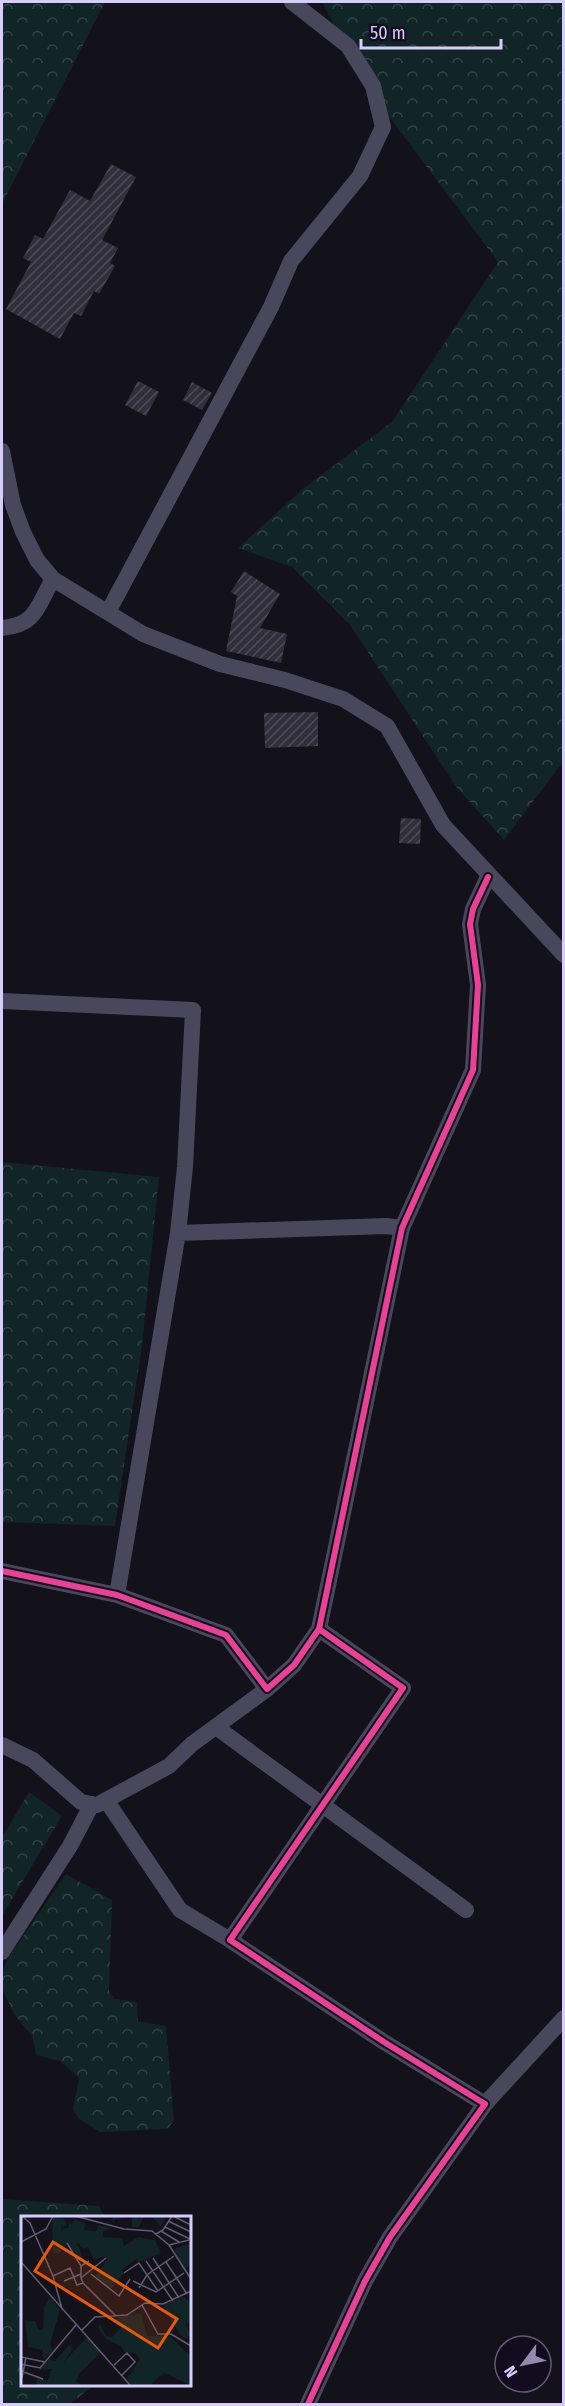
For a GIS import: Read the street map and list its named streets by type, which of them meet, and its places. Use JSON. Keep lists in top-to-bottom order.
{
  "scale_bar": "50 m",
  "north": "bottom left"
}
